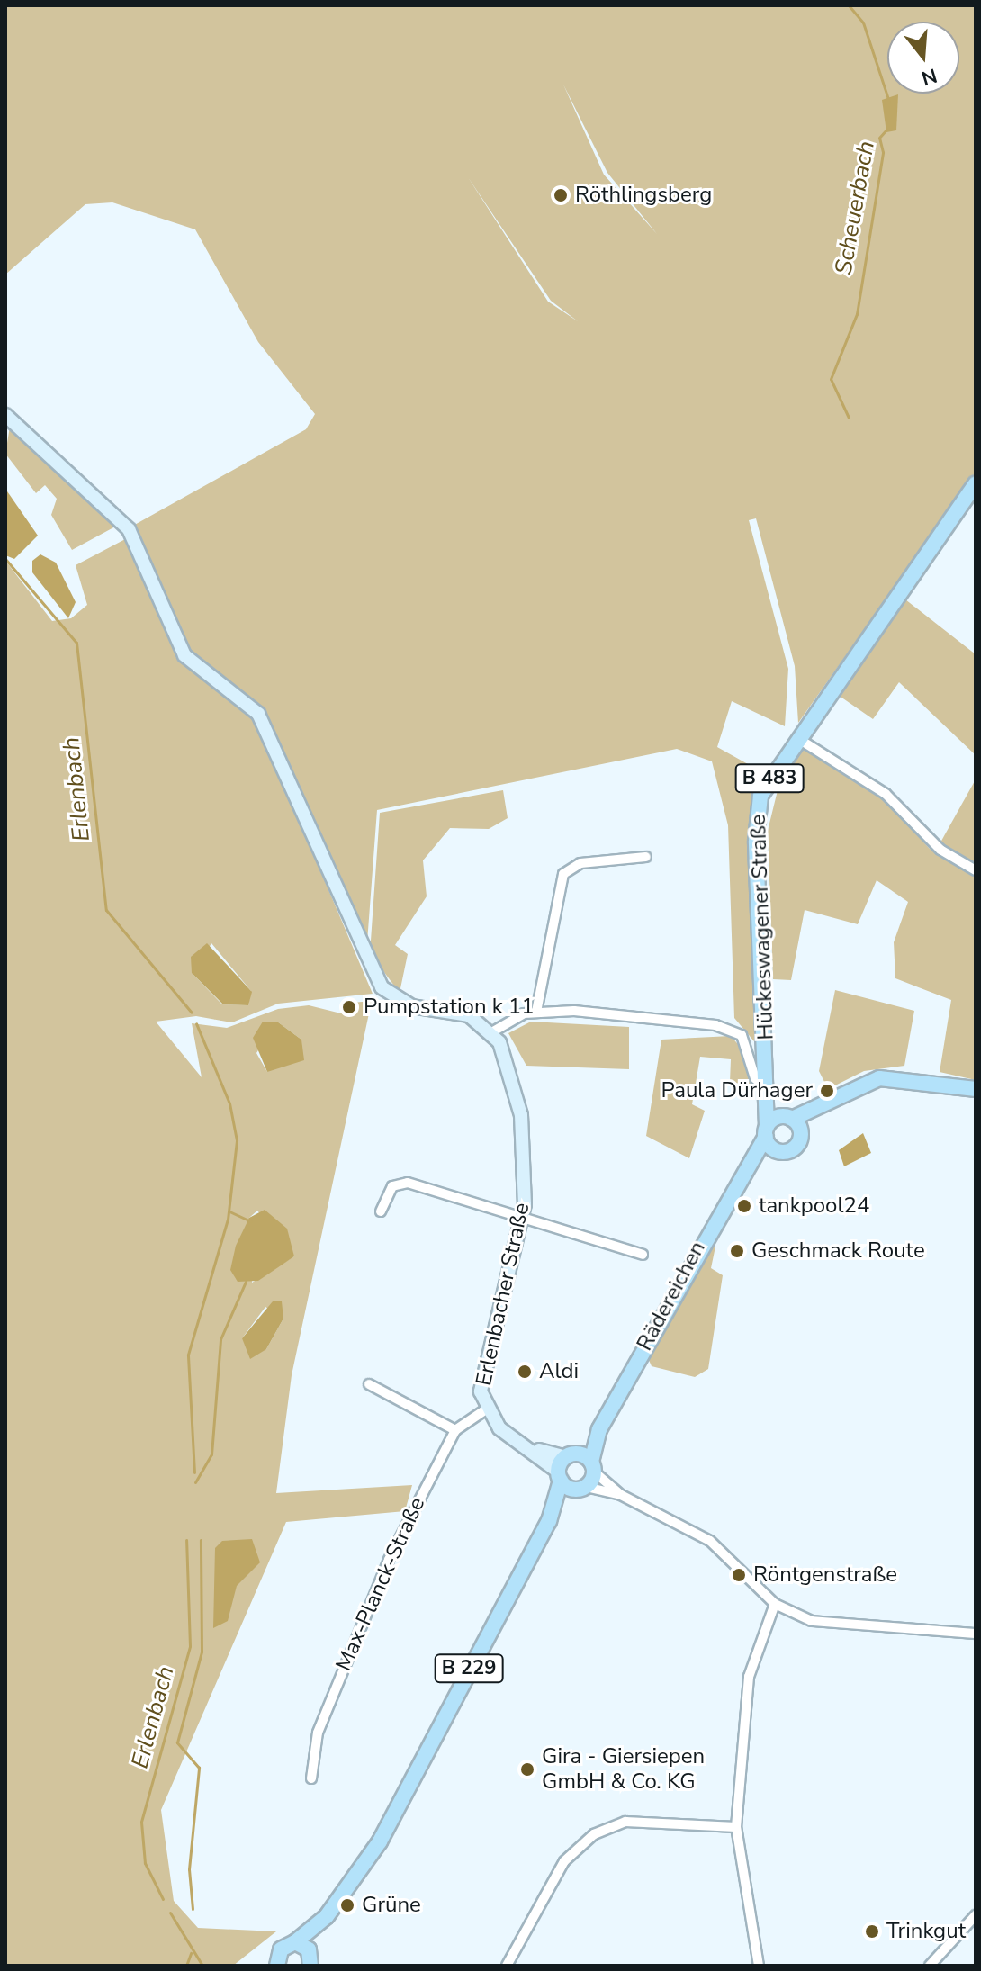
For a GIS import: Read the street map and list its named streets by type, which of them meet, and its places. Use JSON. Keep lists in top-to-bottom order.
{
  "streets": {
    "main road": [
      "B 483",
      "Hückeswagener Straße",
      "Rädereichen",
      "B 229"
    ],
    "street": ["Erlenbacher Straße", "Max-Planck-Straße"]
  },
  "crossings": [
    ["Hückeswagener Straße", "Rädereichen"],
    ["Erlenbacher Straße", "Rädereichen"],
    ["Erlenbacher Straße", "Max-Planck-Straße"],
    ["Erlenbacher Straße", "B 229"],
    ["Rädereichen", "B 229"]
  ],
  "water": ["Scheuerbach", "Erlenbach"],
  "places": [
    "Röthlingsberg",
    "Pumpstation k 11",
    "Paula Dürhager",
    "tankpool24",
    "Geschmack Route",
    "Aldi",
    "Röntgenstraße",
    "Gira - Giersiepen GmbH & Co. KG",
    "Grüne",
    "Trinkgut"
  ],
  "north": "bottom"
}
